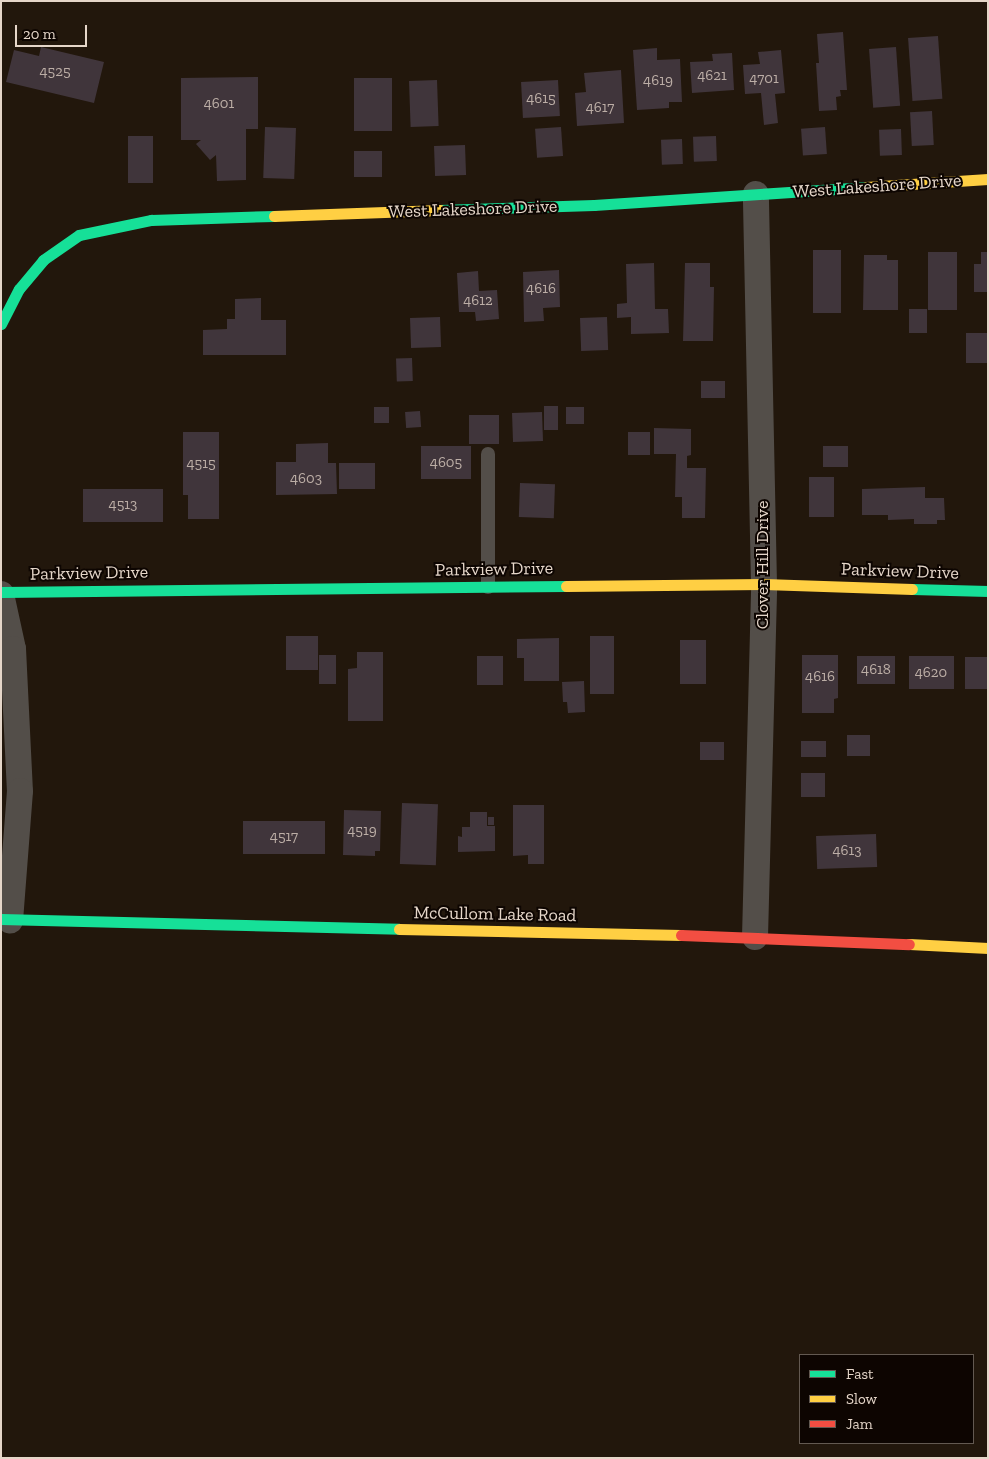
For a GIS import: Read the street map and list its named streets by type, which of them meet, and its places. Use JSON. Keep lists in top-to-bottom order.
{
  "streets": {
    "street": [
      "West Lakeshore Drive",
      "Clover Hill Drive",
      "Parkview Drive",
      "McCullom Lake Road"
    ]
  },
  "crossings": [
    ["West Lakeshore Drive", "Clover Hill Drive"],
    ["Clover Hill Drive", "Parkview Drive"],
    ["Clover Hill Drive", "McCullom Lake Road"]
  ],
  "house_numbers": [
    "4525",
    "4621",
    "4701",
    "4619",
    "4615",
    "4601",
    "4617",
    "4616",
    "4612",
    "4605",
    "4515",
    "4603",
    "4513",
    "4618",
    "4620",
    "4616",
    "4519",
    "4517",
    "4613"
  ],
  "legend": ["Fast", "Slow", "Jam"],
  "scale_bar": "20 m"
}
